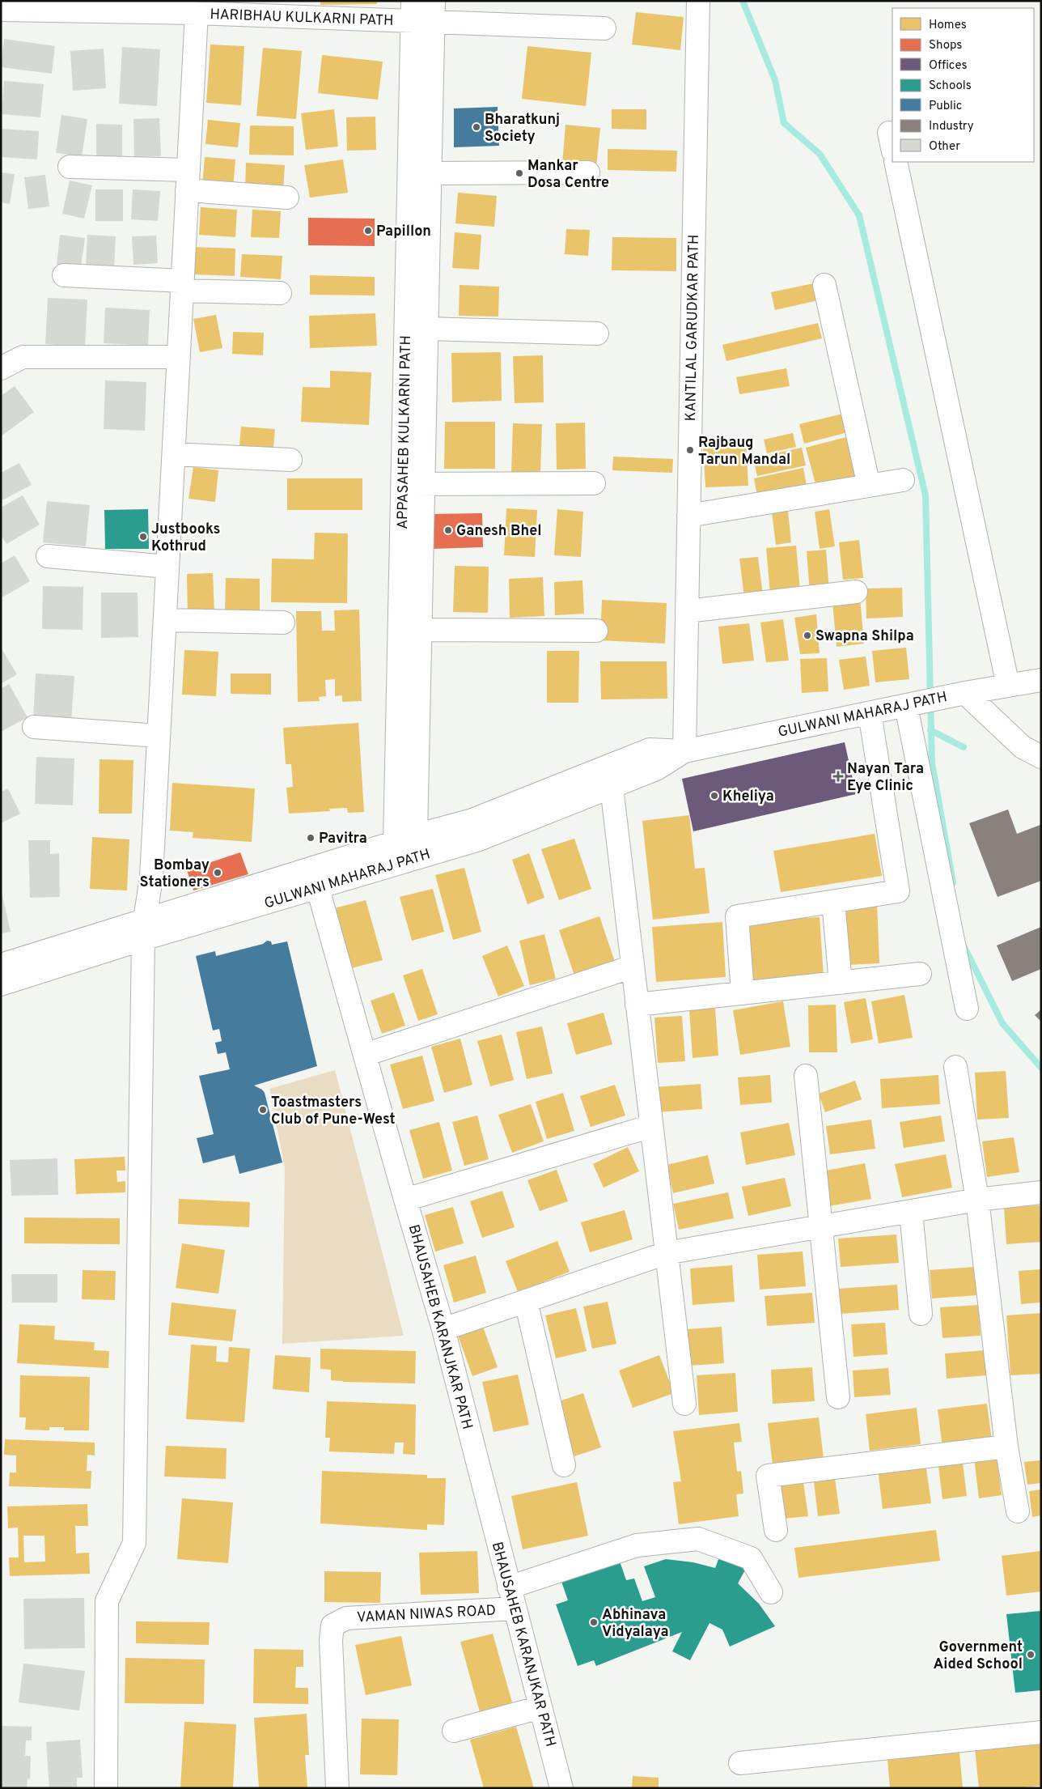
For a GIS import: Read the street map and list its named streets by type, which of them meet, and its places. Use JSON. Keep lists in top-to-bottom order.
{
  "streets": {
    "street": [
      "HARIBHAU KULKARNI PATH",
      "KANTILAL GARUDKAR PATH",
      "APPASAHEB KULKARNI PATH",
      "GULWANI MAHARAJ PATH",
      "BHAUSAHEB KARANJKAR PATH",
      "VAMAN NIWAS ROAD"
    ]
  },
  "crossings": [
    ["HARIBHAU KULKARNI PATH", "APPASAHEB KULKARNI PATH"],
    ["KANTILAL GARUDKAR PATH", "GULWANI MAHARAJ PATH"],
    ["APPASAHEB KULKARNI PATH", "GULWANI MAHARAJ PATH"],
    ["GULWANI MAHARAJ PATH", "BHAUSAHEB KARANJKAR PATH"],
    ["BHAUSAHEB KARANJKAR PATH", "VAMAN NIWAS ROAD"]
  ],
  "places": {
    "other": [
      "Bharatkunj Society",
      "Mankar Dosa Centre",
      "Papillon",
      "Rajbaug Tarun Mandal",
      "Ganesh Bhel",
      "Justbooks Kothrud",
      "Swapna Shilpa",
      "Kheliya",
      "Pavitra",
      "Bombay Stationers",
      "Toastmasters Club of Pune-West",
      "Abhinava Vidyalaya",
      "Government Aided School"
    ],
    "health": ["Nayan Tara Eye Clinic"]
  },
  "legend": [
    "Homes",
    "Shops",
    "Offices",
    "Schools",
    "Public",
    "Industry",
    "Other"
  ]
}
